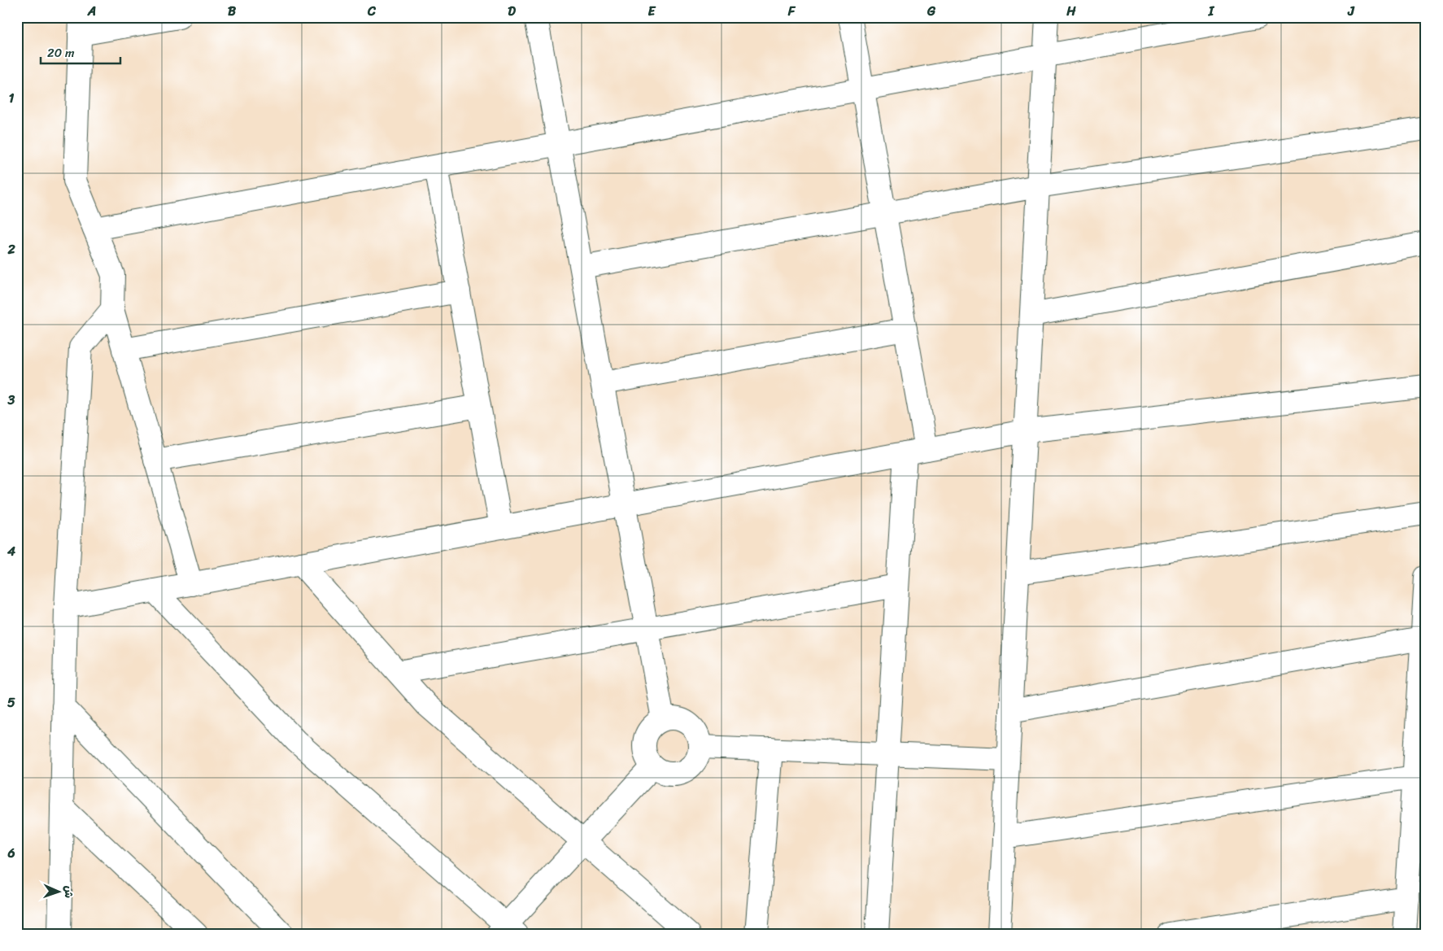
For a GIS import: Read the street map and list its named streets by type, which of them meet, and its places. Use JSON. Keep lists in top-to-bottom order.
{
  "scale_bar": "20 m",
  "north": "right",
  "grid": {
    "columns": [
      "A",
      "B",
      "C",
      "D",
      "E",
      "F",
      "G",
      "H",
      "I",
      "J"
    ],
    "rows": [
      "1",
      "2",
      "3",
      "4",
      "5",
      "6"
    ]
  }
}
